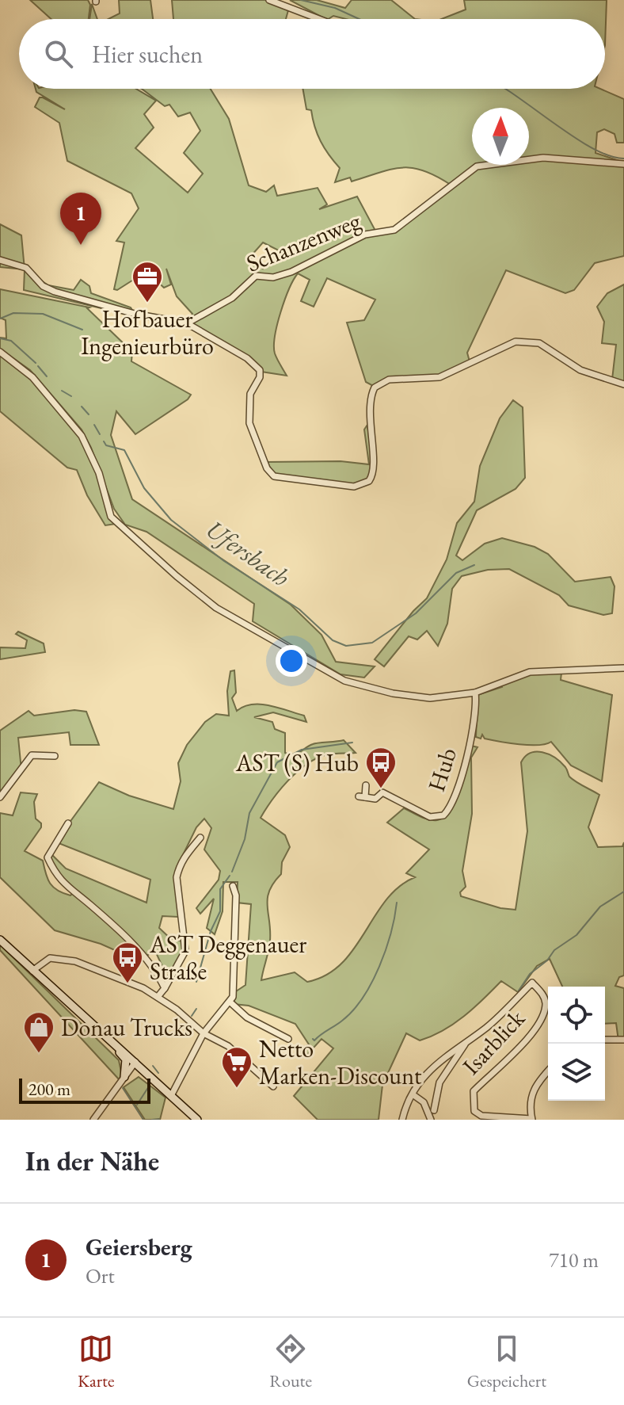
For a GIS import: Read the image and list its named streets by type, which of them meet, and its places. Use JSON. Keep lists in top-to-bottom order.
{
  "streets": {
    "street": ["Schanzenweg", "Hub", "Isarblick"]
  },
  "water": ["Ufersbach"],
  "places": {
    "office": ["Hofbauer Ingenieurbüro"],
    "bus stop": ["AST (S) Hub", "AST Deggenauer Straße"],
    "shop": ["Donau Trucks"],
    "supermarket": ["Netto Marken-Discount"]
  },
  "scale_bar": "200 m",
  "north": "top",
  "page": {
    "search": "Hier suchen",
    "pins": "1",
    "scale": "200 m",
    "heading": "In der Nähe",
    "list": [
      {
        "mark": "1",
        "name": "Geiersberg",
        "note": "Ort",
        "value": "710 m"
      }
    ],
    "nav": ["Karte", "Route", "Gespeichert"]
  }
}
